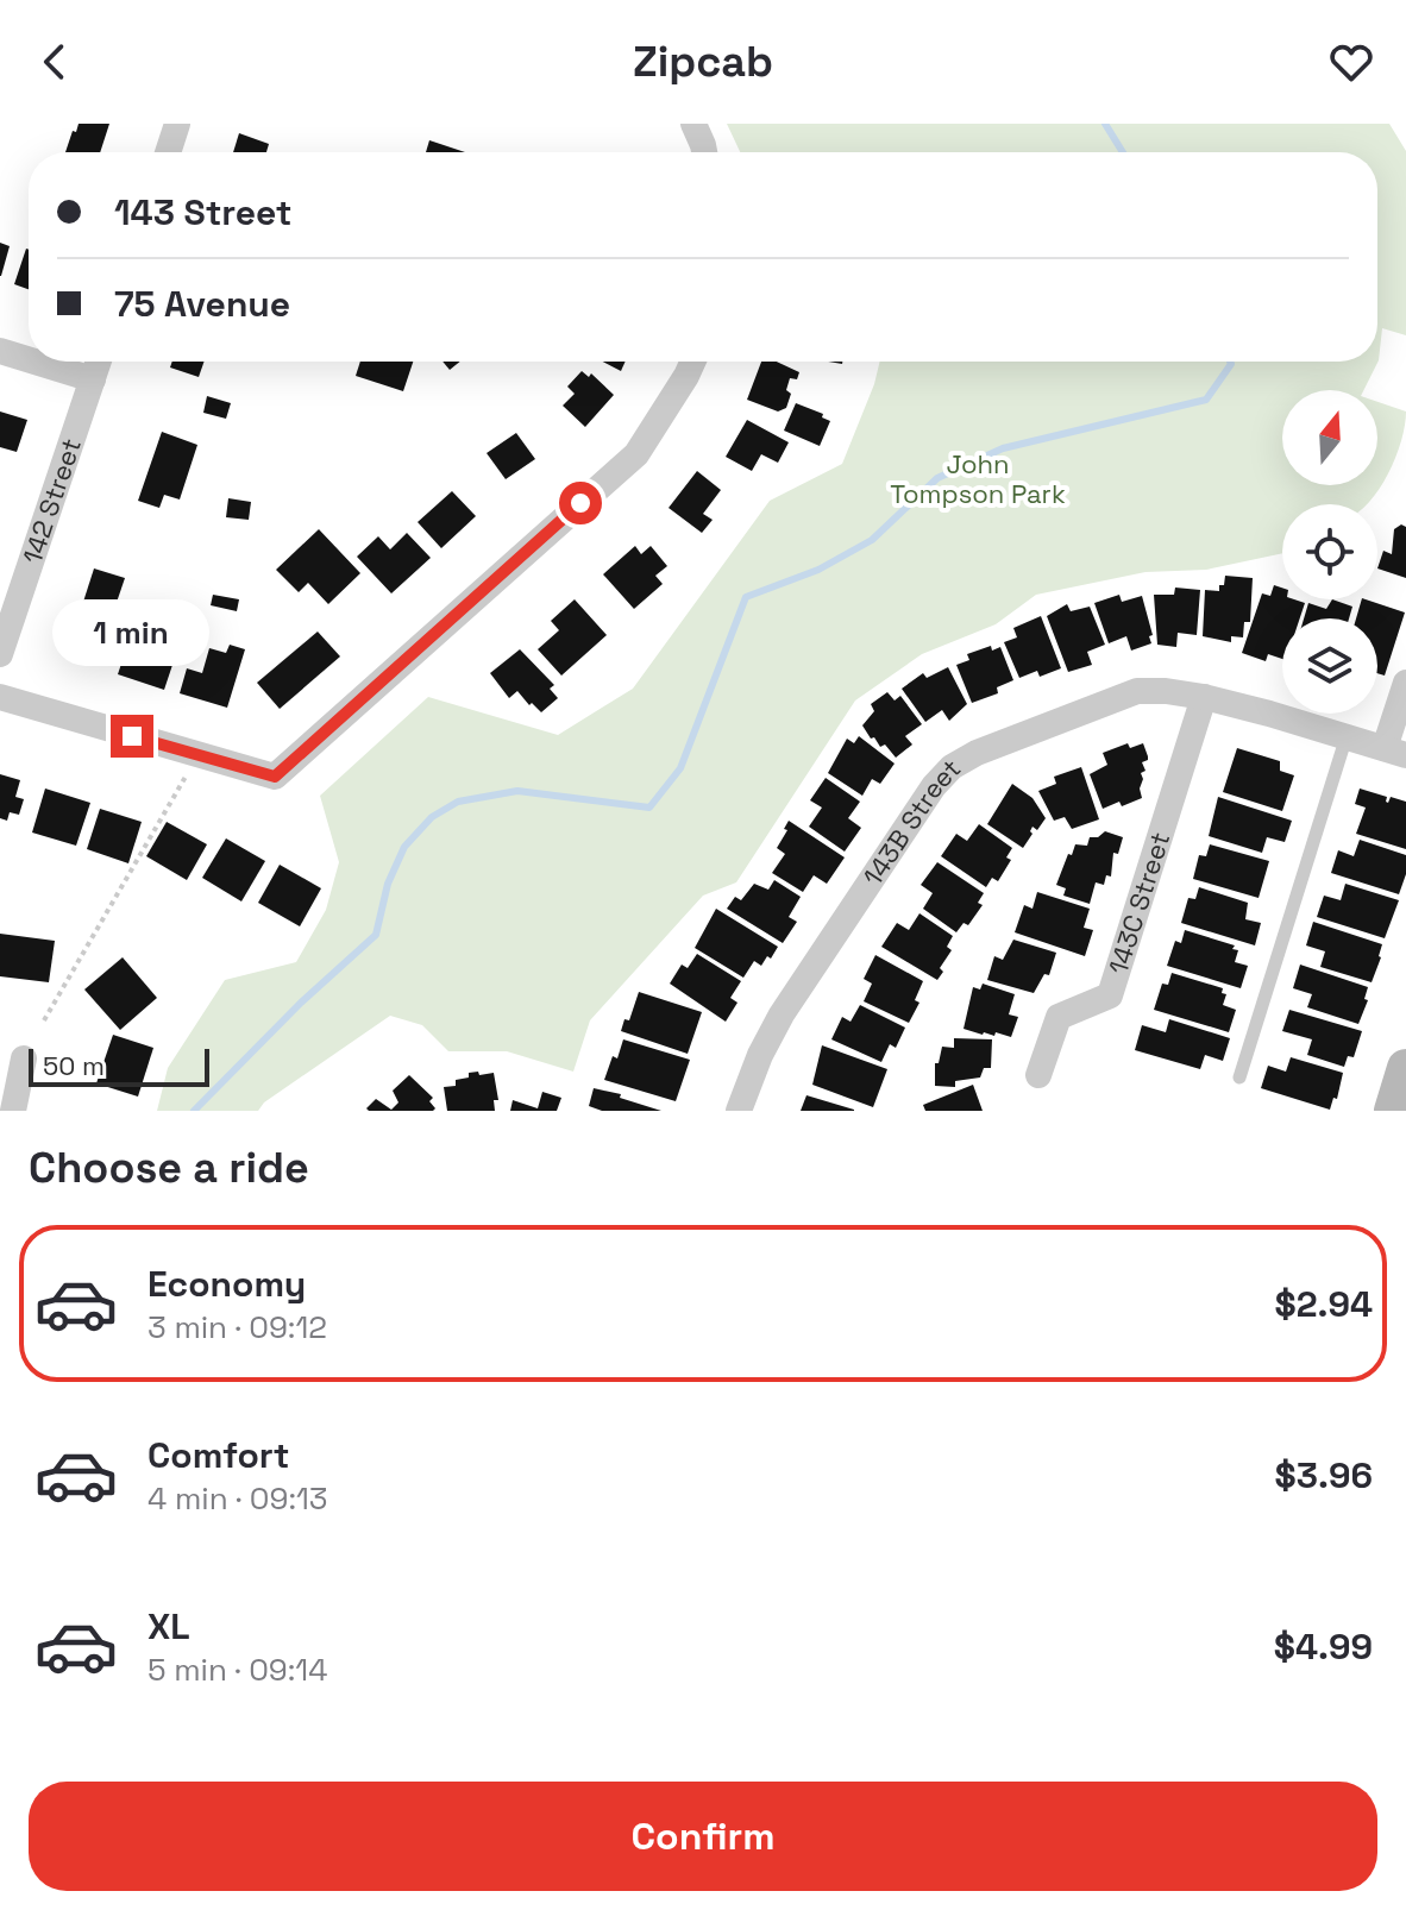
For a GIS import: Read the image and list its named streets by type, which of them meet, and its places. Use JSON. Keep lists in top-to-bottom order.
{
  "streets": {
    "street": ["142 Street", "143B Street", "143C Street"]
  },
  "crossings": [
    ["143B Street", "143C Street"]
  ],
  "parks": ["John Tompson Park"],
  "scale_bar": "50 m",
  "north": "top",
  "page": {
    "header": "Zipcab",
    "banner": ["143 Street", "75 Avenue"],
    "bubble": "1 min",
    "scale": "50 m",
    "heading": "Choose a ride",
    "list": [
      {
        "name": "Economy",
        "note": "3 min · 09:12",
        "value": "$2.94"
      },
      {
        "name": "Comfort",
        "note": "4 min · 09:13",
        "value": "$3.96"
      },
      {
        "name": "XL",
        "note": "5 min · 09:14",
        "value": "$4.99"
      }
    ],
    "buttons": "Confirm"
  }
}
